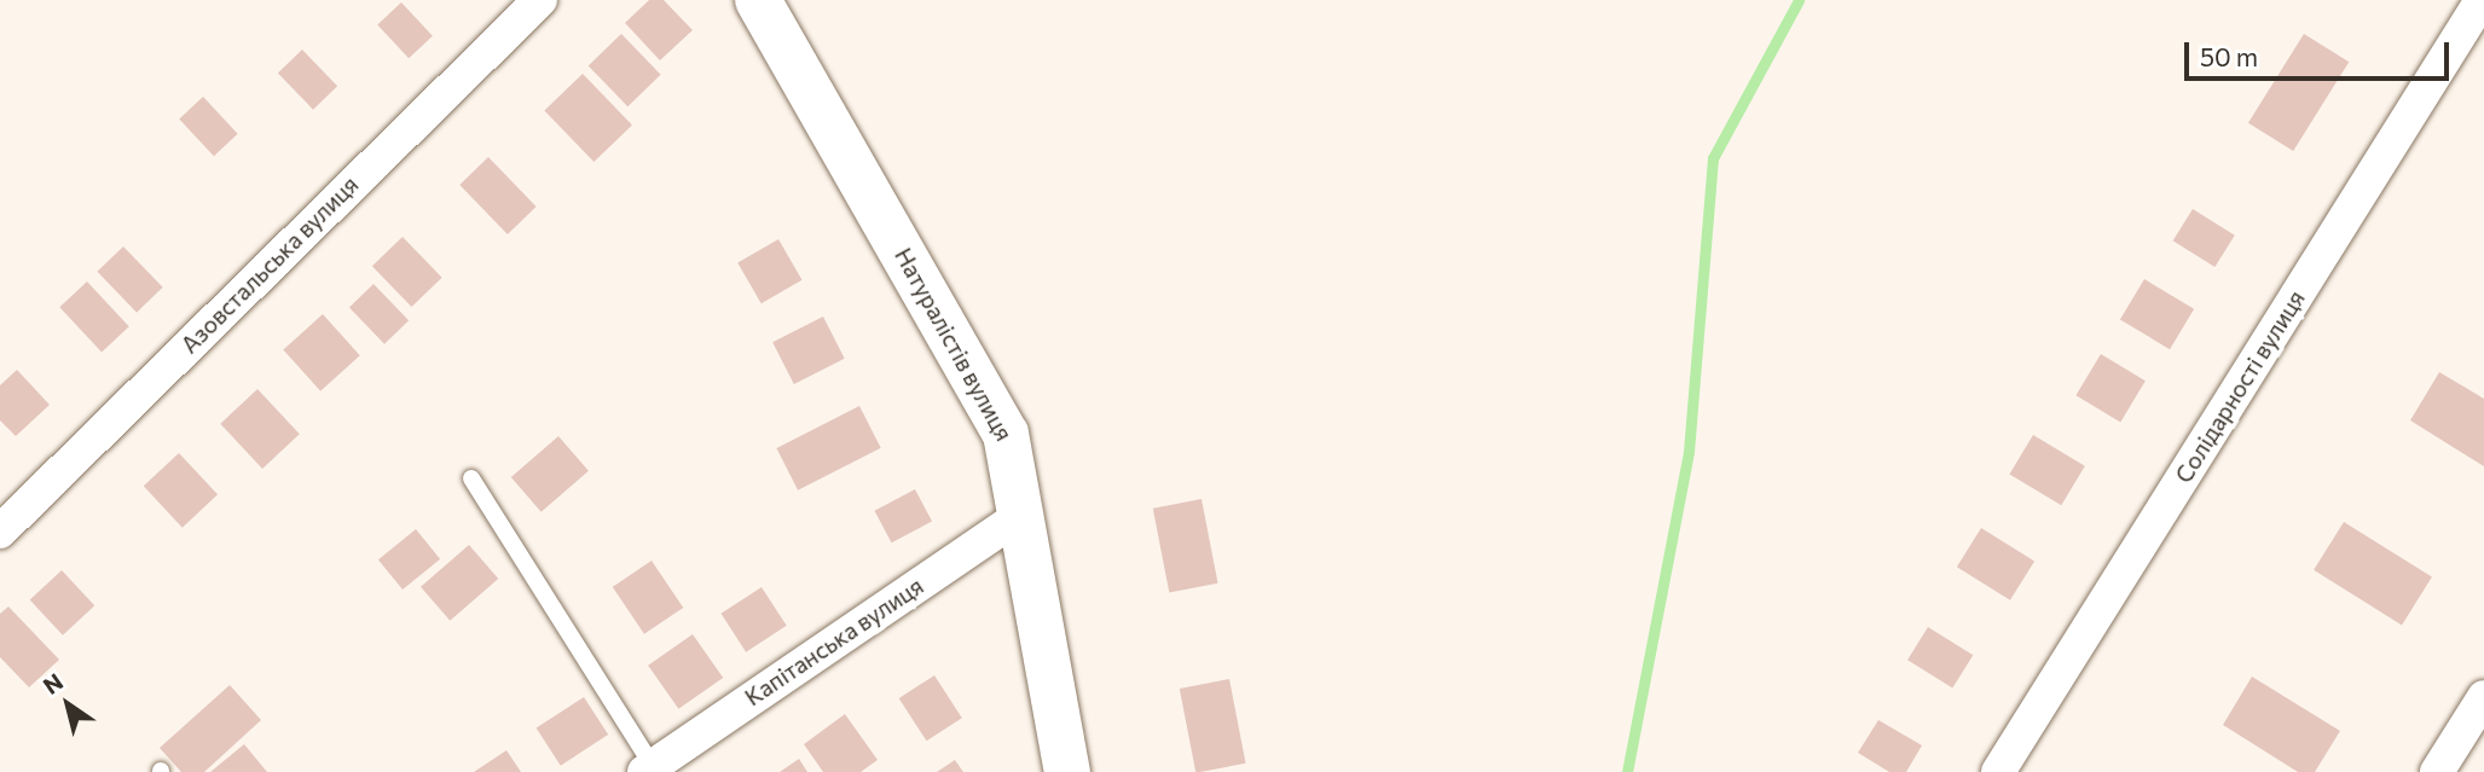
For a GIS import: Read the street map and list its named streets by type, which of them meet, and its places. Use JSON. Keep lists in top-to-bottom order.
{
  "streets": {
    "street": [
      "Азовстальська вулиця",
      "Натуралістів вулиця",
      "Солідарності вулиця",
      "Капітанська вулиця"
    ]
  },
  "crossings": [
    ["Натуралістів вулиця", "Капітанська вулиця"]
  ],
  "scale_bar": "50 m",
  "north": "top left"
}
